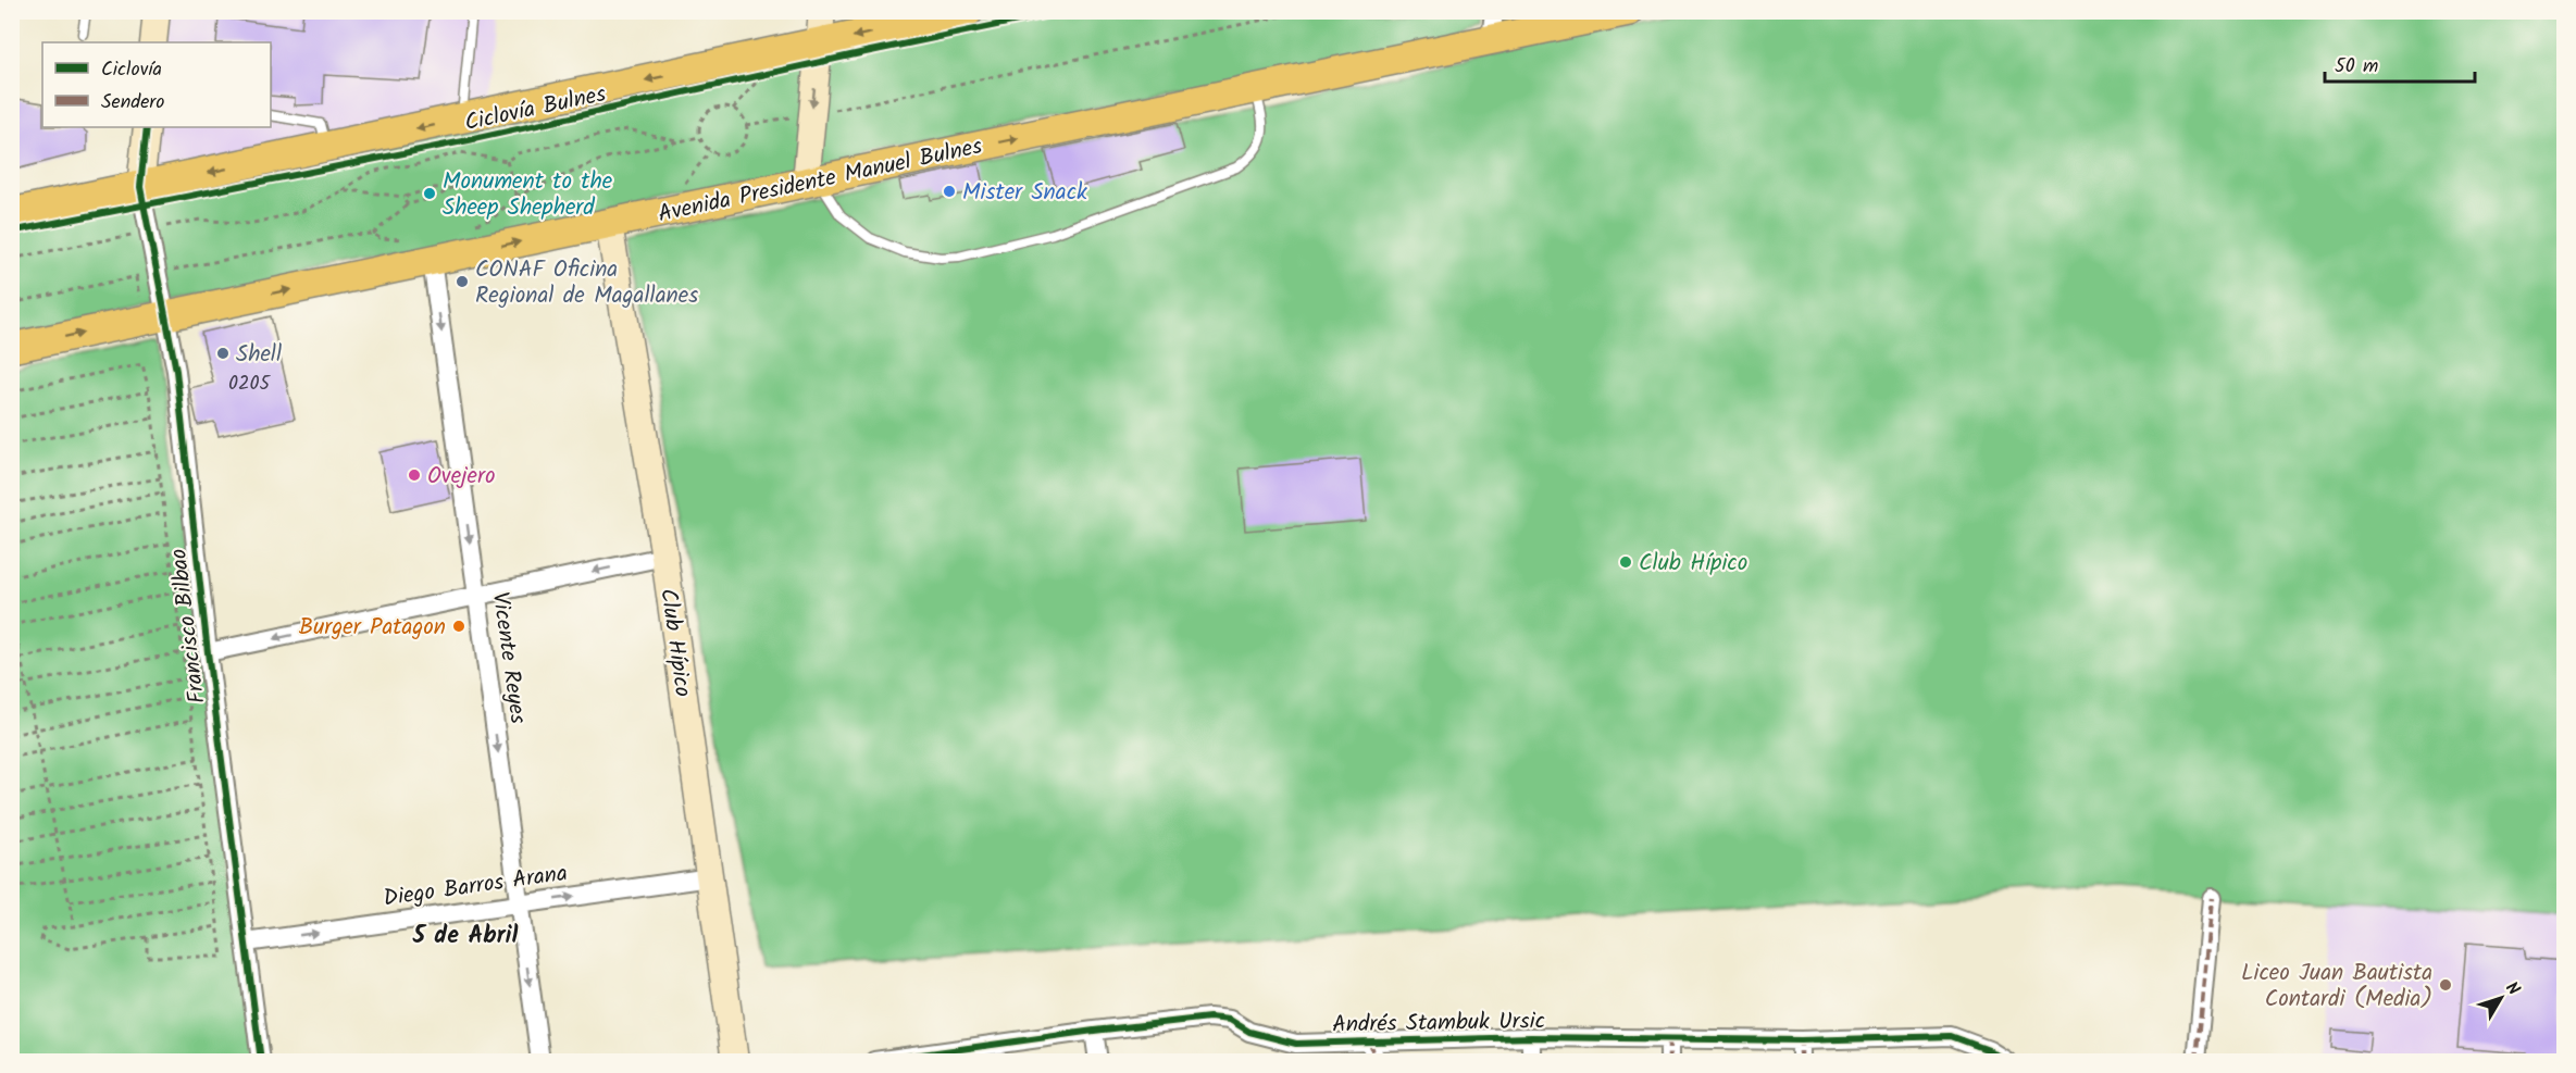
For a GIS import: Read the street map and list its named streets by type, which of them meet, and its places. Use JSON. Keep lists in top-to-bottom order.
{
  "streets": {
    "main road": ["Avenida Presidente Manuel Bulnes"],
    "street": [
      "Francisco Bilbao",
      "Club Hípico",
      "Vicente Reyes",
      "Diego Barros Arana",
      "Andrés Stambuk Ursic"
    ],
    "cycle path": ["Ciclovía Bulnes"]
  },
  "crossings": [
    ["Avenida Presidente Manuel Bulnes", "Francisco Bilbao"],
    ["Avenida Presidente Manuel Bulnes", "Club Hípico"],
    ["Avenida Presidente Manuel Bulnes", "Vicente Reyes"],
    ["Francisco Bilbao", "Diego Barros Arana"],
    ["Club Hípico", "Diego Barros Arana"],
    ["Vicente Reyes", "Diego Barros Arana"]
  ],
  "one_way": ["Vicente Reyes", "Diego Barros Arana"],
  "districts": ["5 de Abril"],
  "places": [
    "Mister Snack",
    "Monument to the Sheep Shepherd",
    "CONAF Oficina Regional de Magallanes",
    "Shell",
    "Ovejero",
    "Club Hípico",
    "Burger Patagon",
    "Liceo Juan Bautista Contardi (Media)"
  ],
  "house_numbers": ["0205"],
  "legend": ["Ciclovía", "Sendero"],
  "scale_bar": "50 m",
  "north": "top right"
}
